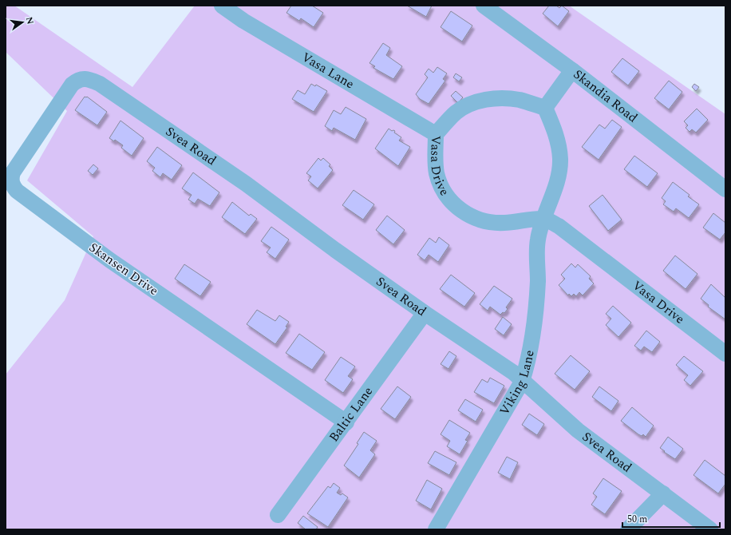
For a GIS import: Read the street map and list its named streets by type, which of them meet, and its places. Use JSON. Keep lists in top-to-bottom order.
{
  "streets": {
    "street": [
      "Vasa Lane",
      "Skandia Road",
      "Svea Road",
      "Vasa Drive",
      "Skansen Drive",
      "Viking Lane",
      "Baltic Lane"
    ]
  },
  "crossings": [
    ["Vasa Lane", "Vasa Drive"],
    ["Svea Road", "Skansen Drive"],
    ["Svea Road", "Viking Lane"],
    ["Svea Road", "Baltic Lane"],
    ["Vasa Drive", "Viking Lane"],
    ["Skansen Drive", "Baltic Lane"]
  ],
  "scale_bar": "50 m",
  "north": "right"
}
